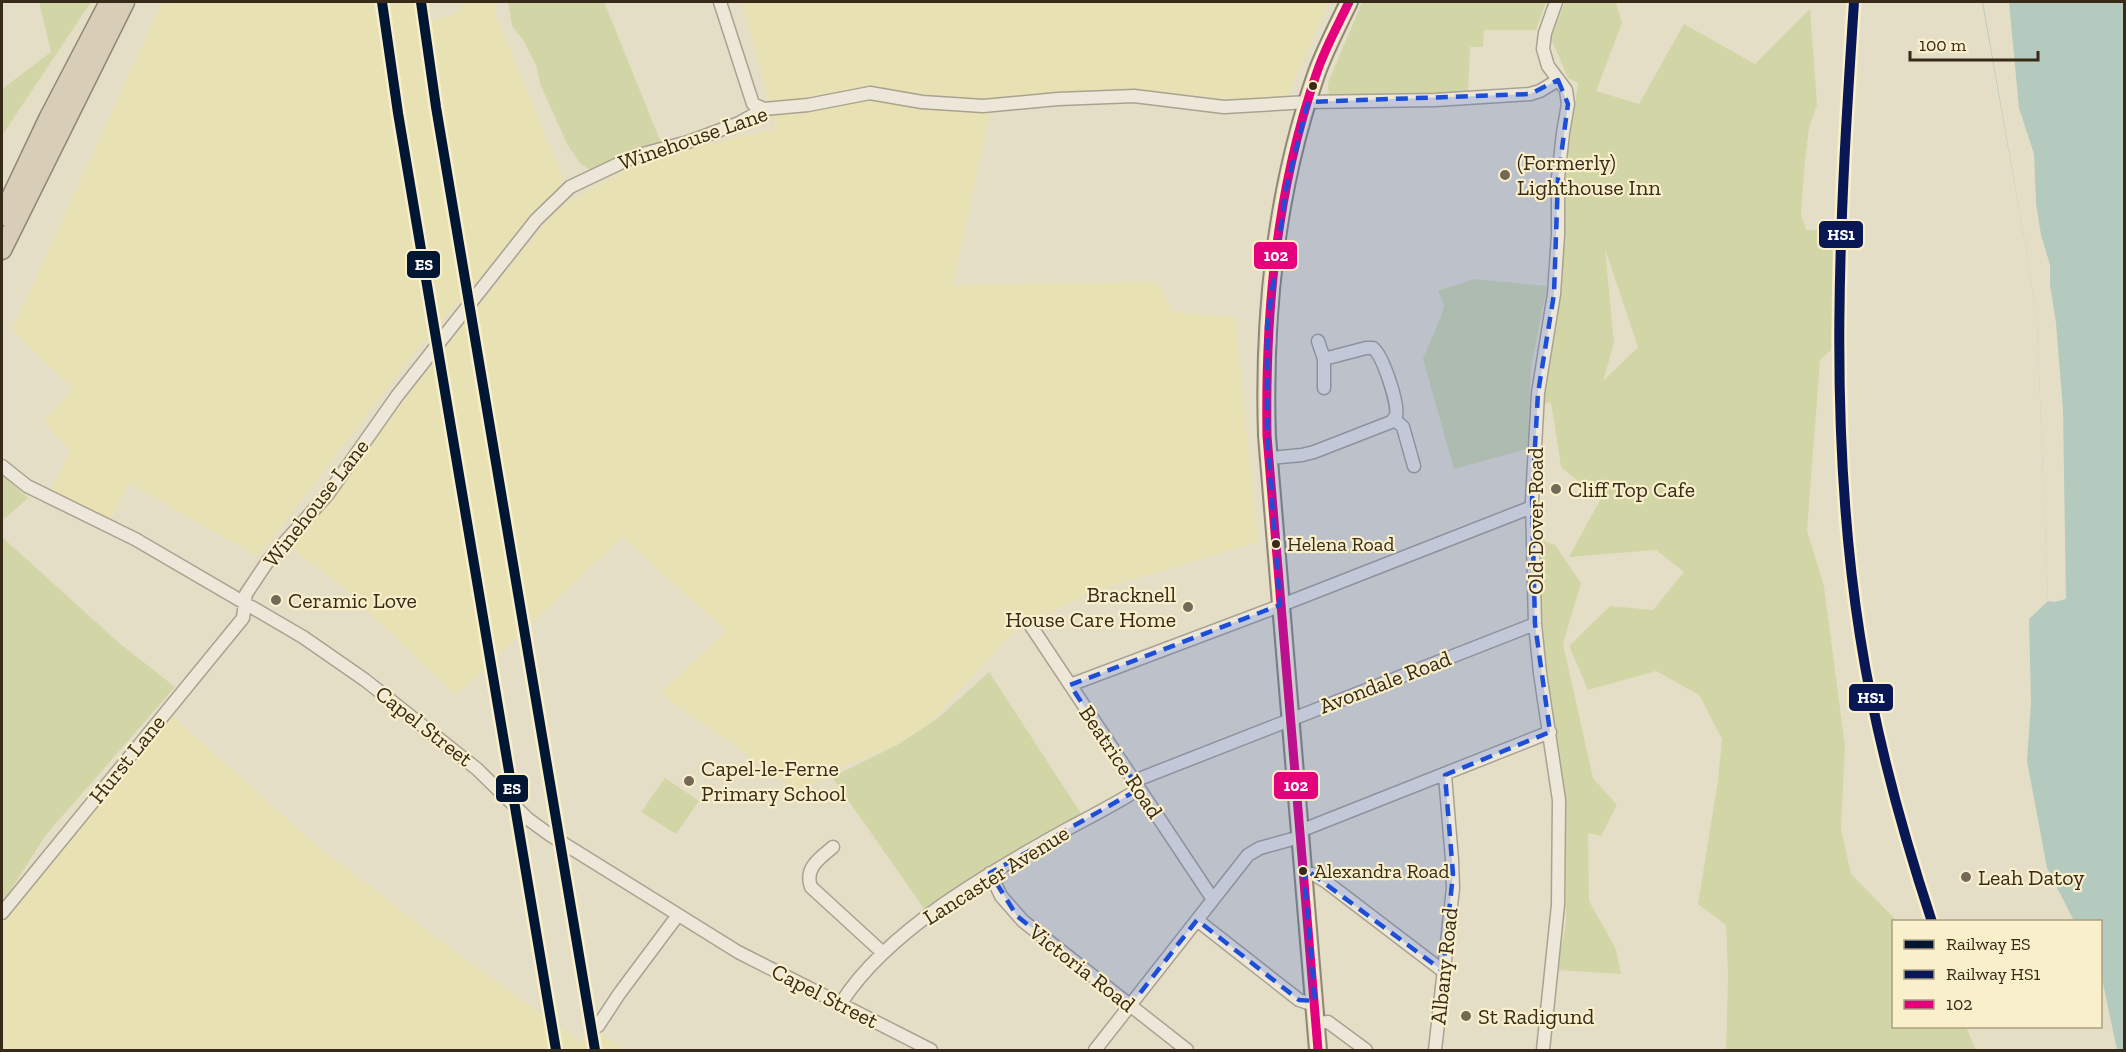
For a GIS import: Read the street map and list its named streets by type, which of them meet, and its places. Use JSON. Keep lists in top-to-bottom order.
{
  "streets": {
    "street": [
      "Winehouse Lane",
      "Old Dover Road",
      "Avondale Road",
      "Capel Street",
      "Hurst Lane",
      "Beatrice Road",
      "Lancaster Avenue",
      "Albany Road",
      "Victoria Road"
    ]
  },
  "crossings": [
    ["Winehouse Lane", "Old Dover Road"],
    ["Winehouse Lane", "Capel Street"],
    ["Winehouse Lane", "Hurst Lane"],
    ["Old Dover Road", "Avondale Road"],
    ["Avondale Road", "Beatrice Road"],
    ["Avondale Road", "Lancaster Avenue"],
    ["Capel Street", "Hurst Lane"],
    ["Capel Street", "Lancaster Avenue"],
    ["Beatrice Road", "Lancaster Avenue"],
    ["Lancaster Avenue", "Victoria Road"]
  ],
  "places": [
    "(Formerly) Lighthouse Inn",
    "Cliff Top Cafe",
    "Helena Road",
    "Ceramic Love",
    "Bracknell House Care Home",
    "Capel-le-Ferne Primary School",
    "Alexandra Road",
    "Leah Datoy",
    "St Radigund"
  ],
  "lines": ["rail line ES", "rail line HS1", "transit line 102"],
  "legend": ["Railway ES", "Railway HS1", "102"],
  "scale_bar": "100 m"
}
